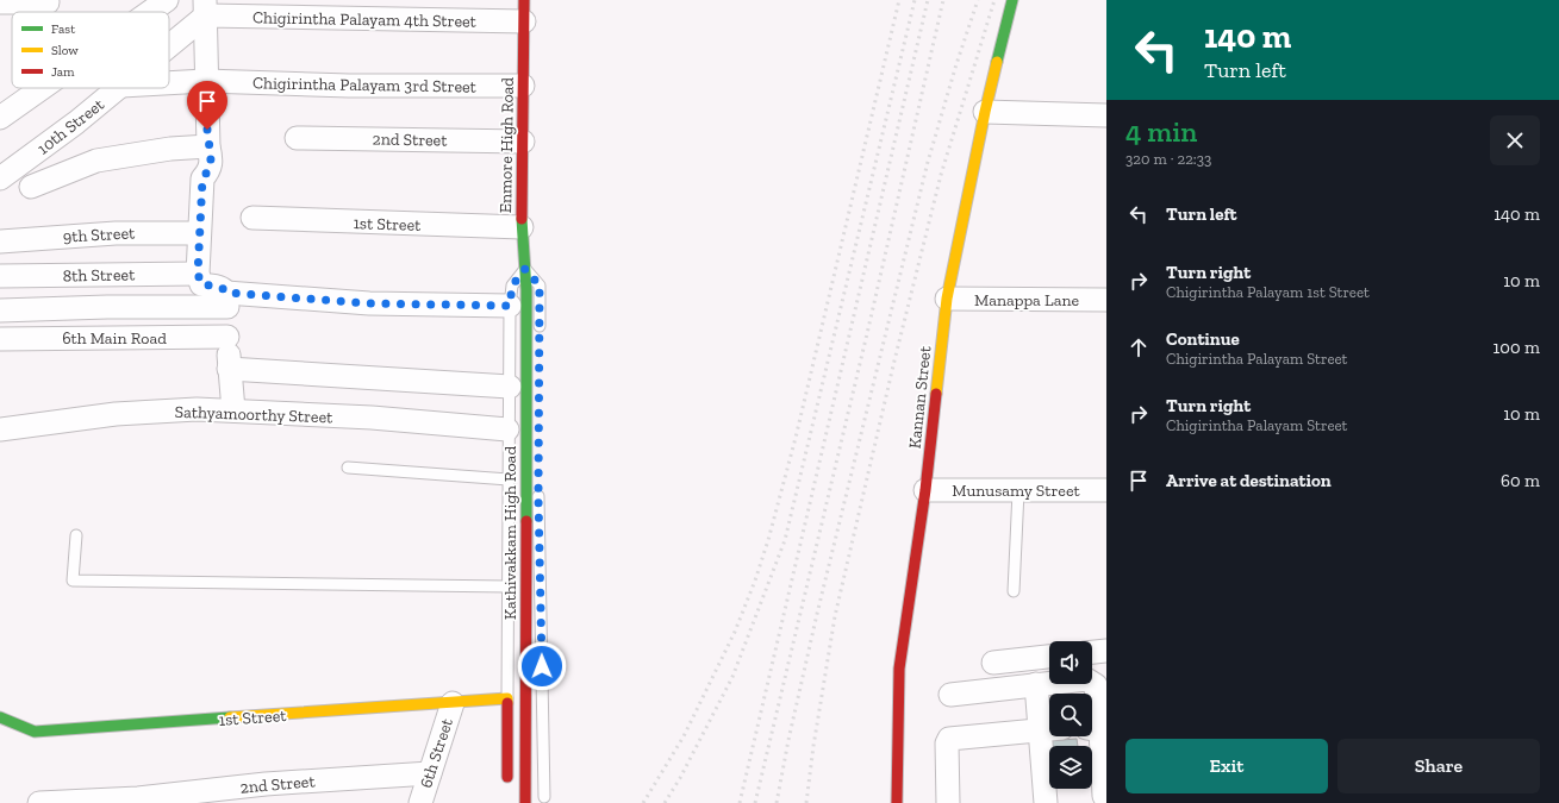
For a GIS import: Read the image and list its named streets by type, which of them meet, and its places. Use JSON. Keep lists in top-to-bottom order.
{
  "streets": {
    "street": [
      "Chigirintha Palayam 4th Street",
      "Chigirintha Palayam 3rd Street",
      "10th Street",
      "2nd Street",
      "Enmore High Road",
      "1st Street",
      "9th Street",
      "8th Street",
      "Manappa Lane",
      "6th Main Road",
      "Kannan Street",
      "Sathyamoorthy Street",
      "Munusamy Street",
      "Kathivakkam High Road",
      "6th Street"
    ]
  },
  "crossings": [
    ["Chigirintha Palayam 4th Street", "10th Street"],
    ["Chigirintha Palayam 4th Street", "Enmore High Road"],
    ["Chigirintha Palayam 3rd Street", "Enmore High Road"],
    ["2nd Street", "Enmore High Road"],
    ["2nd Street", "6th Street"],
    ["Enmore High Road", "1st Street"],
    ["Enmore High Road", "Kathivakkam High Road"],
    ["1st Street", "6th Street"],
    ["Manappa Lane", "Kannan Street"],
    ["Kannan Street", "Munusamy Street"]
  ],
  "legend": ["Fast", "Slow", "Jam"],
  "page": {
    "turn": ["140 m", "Turn left"],
    "heading": ["4 min", "320 m · 22:33"],
    "list": [
      {
        "name": "Turn left",
        "value": "140 m"
      },
      {
        "name": "Turn right",
        "note": "Chigirintha Palayam 1st Street",
        "value": "10 m"
      },
      {
        "name": "Continue",
        "note": "Chigirintha Palayam Street",
        "value": "100 m"
      },
      {
        "name": "Turn right",
        "note": "Chigirintha Palayam Street",
        "value": "10 m"
      },
      {
        "name": "Arrive at destination",
        "value": "60 m"
      }
    ],
    "buttons": ["Exit", "Share"]
  }
}
